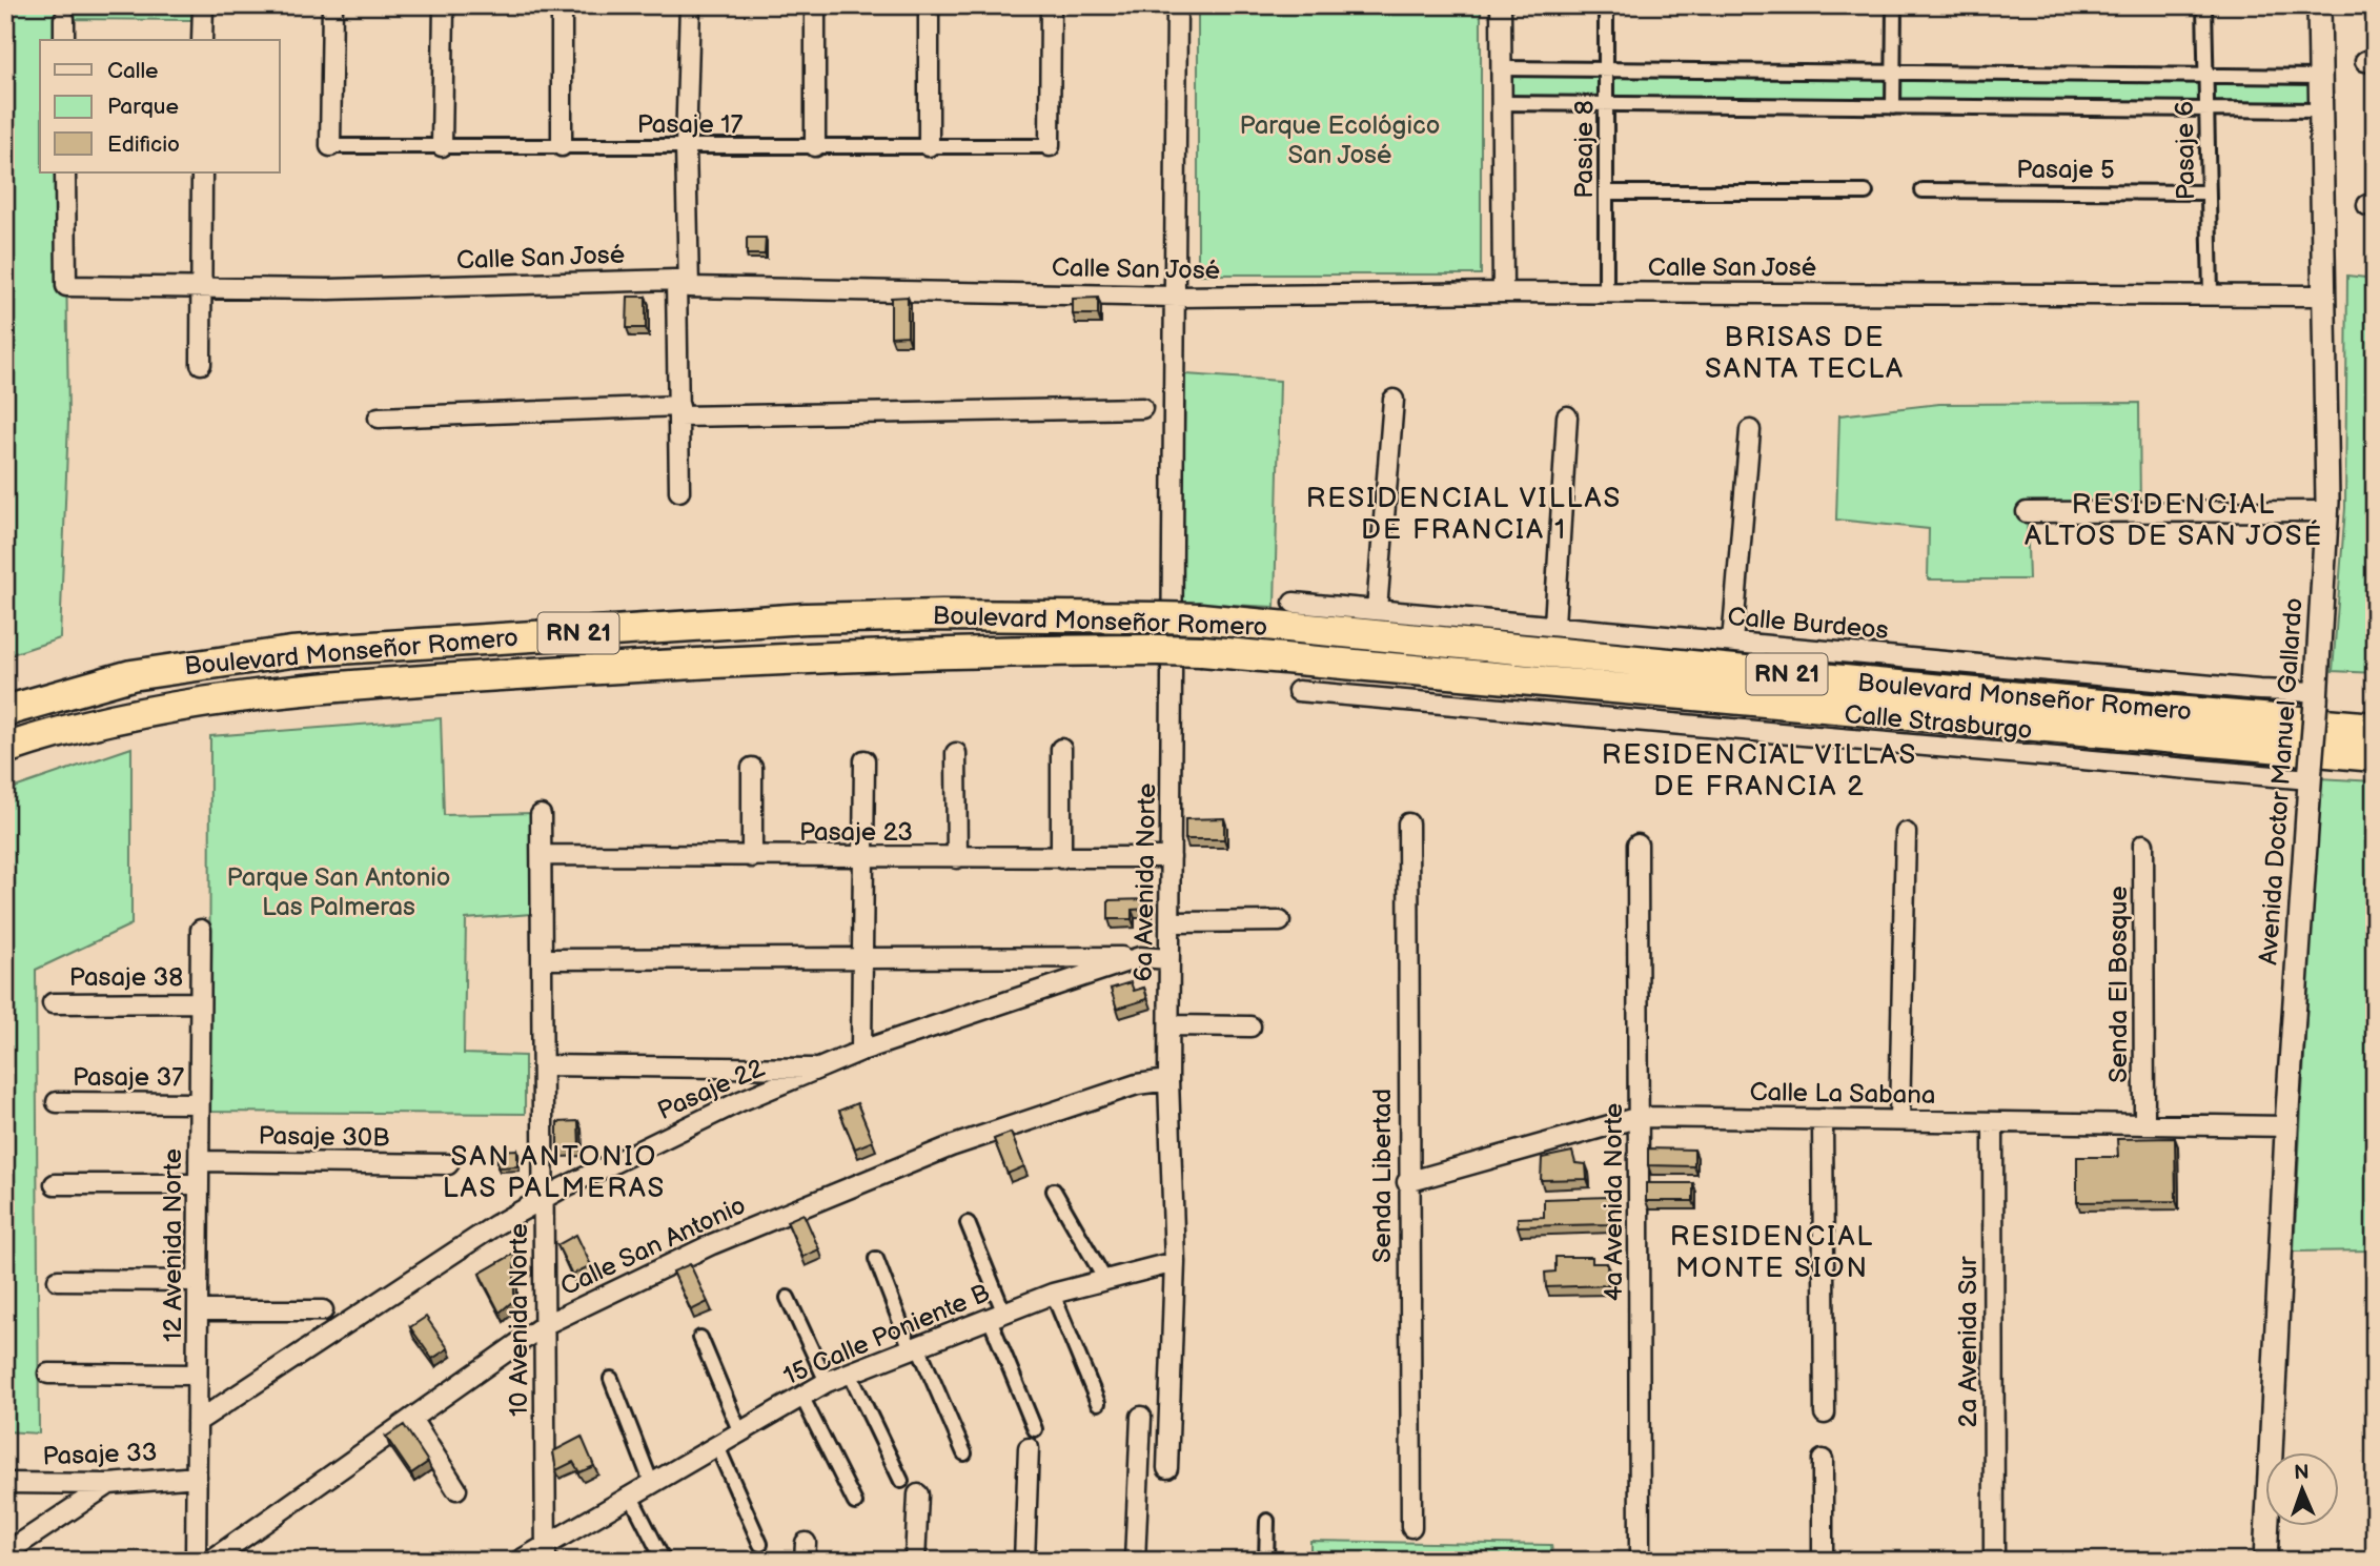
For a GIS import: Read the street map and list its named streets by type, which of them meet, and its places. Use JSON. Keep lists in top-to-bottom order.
{
  "streets": {
    "highway": ["Boulevard Monseñor Romero", "RN 21"],
    "street": [
      "Pasaje 17",
      "Pasaje 8",
      "Pasaje 6",
      "Pasaje 5",
      "Calle San José",
      "Calle Burdeos",
      "Calle Strasburgo",
      "Avenida Doctor Manuel Gallardo",
      "Pasaje 23",
      "6a Avenida Norte",
      "Pasaje 38",
      "Senda El Bosque",
      "Pasaje 37",
      "Pasaje 22",
      "Calle La Sabana",
      "Pasaje 30B",
      "Senda Libertad",
      "4a Avenida Norte",
      "12 Avenida Norte",
      "Calle San Antonio",
      "10 Avenida Norte",
      "15 Calle Poniente B",
      "2a Avenida Sur",
      "Pasaje 33"
    ]
  },
  "crossings": [
    ["Pasaje 8", "Calle San José"],
    ["Pasaje 6", "Pasaje 5"],
    ["Pasaje 6", "Calle San José"],
    ["Calle San José", "Avenida Doctor Manuel Gallardo"],
    ["Calle San José", "6a Avenida Norte"],
    ["Calle Burdeos", "Avenida Doctor Manuel Gallardo"],
    ["Calle Strasburgo", "Avenida Doctor Manuel Gallardo"],
    ["Avenida Doctor Manuel Gallardo", "Calle La Sabana"],
    ["Pasaje 23", "6a Avenida Norte"],
    ["Pasaje 23", "10 Avenida Norte"],
    ["6a Avenida Norte", "Pasaje 22"],
    ["6a Avenida Norte", "Calle San Antonio"],
    ["6a Avenida Norte", "15 Calle Poniente B"],
    ["Pasaje 38", "12 Avenida Norte"],
    ["Senda El Bosque", "Calle La Sabana"],
    ["Pasaje 37", "12 Avenida Norte"],
    ["Pasaje 22", "12 Avenida Norte"],
    ["Pasaje 22", "10 Avenida Norte"],
    ["Calle La Sabana", "Senda Libertad"],
    ["Calle La Sabana", "4a Avenida Norte"],
    ["Calle La Sabana", "2a Avenida Sur"],
    ["Pasaje 30B", "12 Avenida Norte"],
    ["12 Avenida Norte", "Pasaje 33"],
    ["Calle San Antonio", "10 Avenida Norte"],
    ["10 Avenida Norte", "15 Calle Poniente B"]
  ],
  "districts": [
    "BRISAS DE SANTA TECLA",
    "RESIDENCIAL VILLAS DE FRANCIA 1",
    "RESIDENCIAL ALTOS DE SAN JOSÉ",
    "RESIDENCIAL VILLAS DE FRANCIA 2",
    "SAN ANTONIO LAS PALMERAS",
    "RESIDENCIAL MONTE SION"
  ],
  "parks": ["Parque Ecológico San José", "Parque San Antonio Las Palmeras"],
  "legend": ["Calle", "Parque", "Edificio"],
  "north": "top"
}
